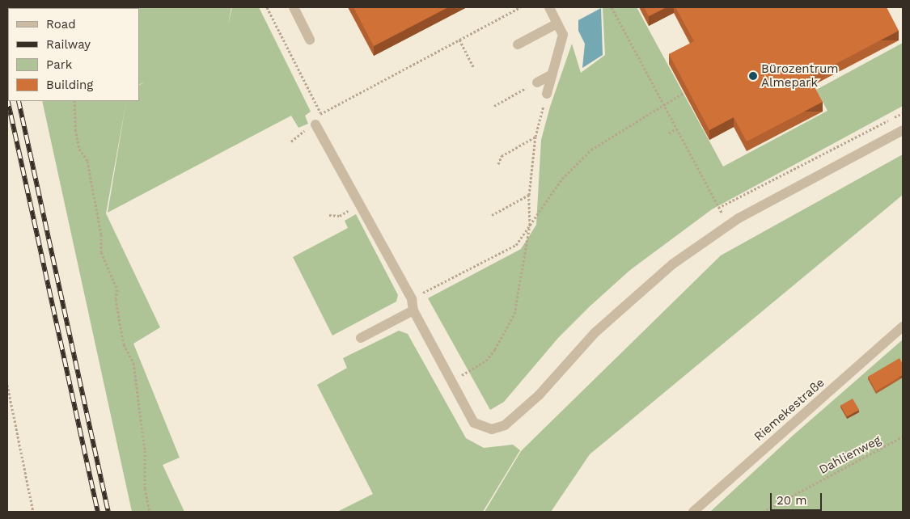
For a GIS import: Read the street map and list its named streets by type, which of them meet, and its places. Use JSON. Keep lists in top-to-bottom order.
{
  "streets": {
    "street": ["Riemekestraße"],
    "path": ["Dahlienweg"]
  },
  "places": ["Bürozentrum Almepark"],
  "legend": [
    "Road",
    "Railway",
    "Park",
    "Building"
  ],
  "scale_bar": "20 m"
}
